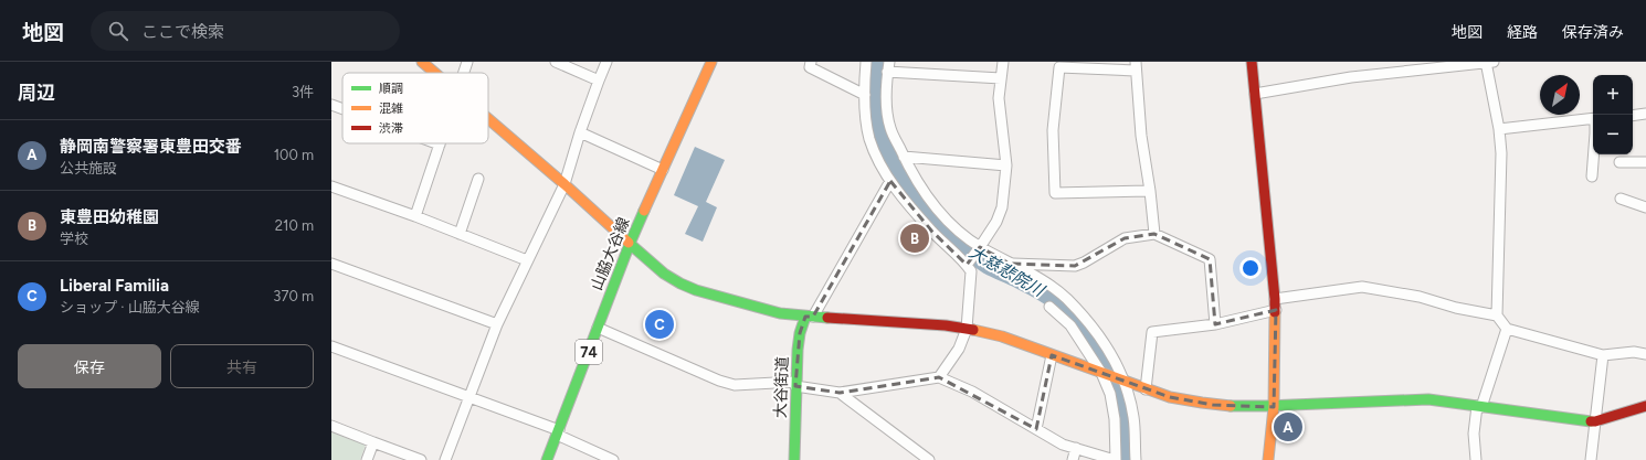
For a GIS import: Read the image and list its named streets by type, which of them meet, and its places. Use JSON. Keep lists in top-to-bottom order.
{
  "streets": {
    "street": ["山脇大谷線", "74", "大谷街道"]
  },
  "water": ["大慈悲院川"],
  "legend": ["順調", "混雑", "渋滞"],
  "north": "top right",
  "page": {
    "header": "地図",
    "search": "ここで検索",
    "nav": ["地図", "経路", "保存済み"],
    "heading": ["周辺", "3件"],
    "map_buttons": ["+", "−"],
    "list": [
      {
        "mark": "A",
        "name": "静岡南警察署東豊田交番",
        "note": "公共施設",
        "value": "100 m"
      },
      {
        "mark": "B",
        "name": "東豊田幼稚園",
        "note": "学校",
        "value": "210 m"
      },
      {
        "mark": "C",
        "name": "Liberal Familia",
        "note": "ショップ · 山脇大谷線",
        "value": "370 m"
      }
    ],
    "pins": ["B", "C", "A"],
    "buttons": ["保存", "共有"]
  }
}
